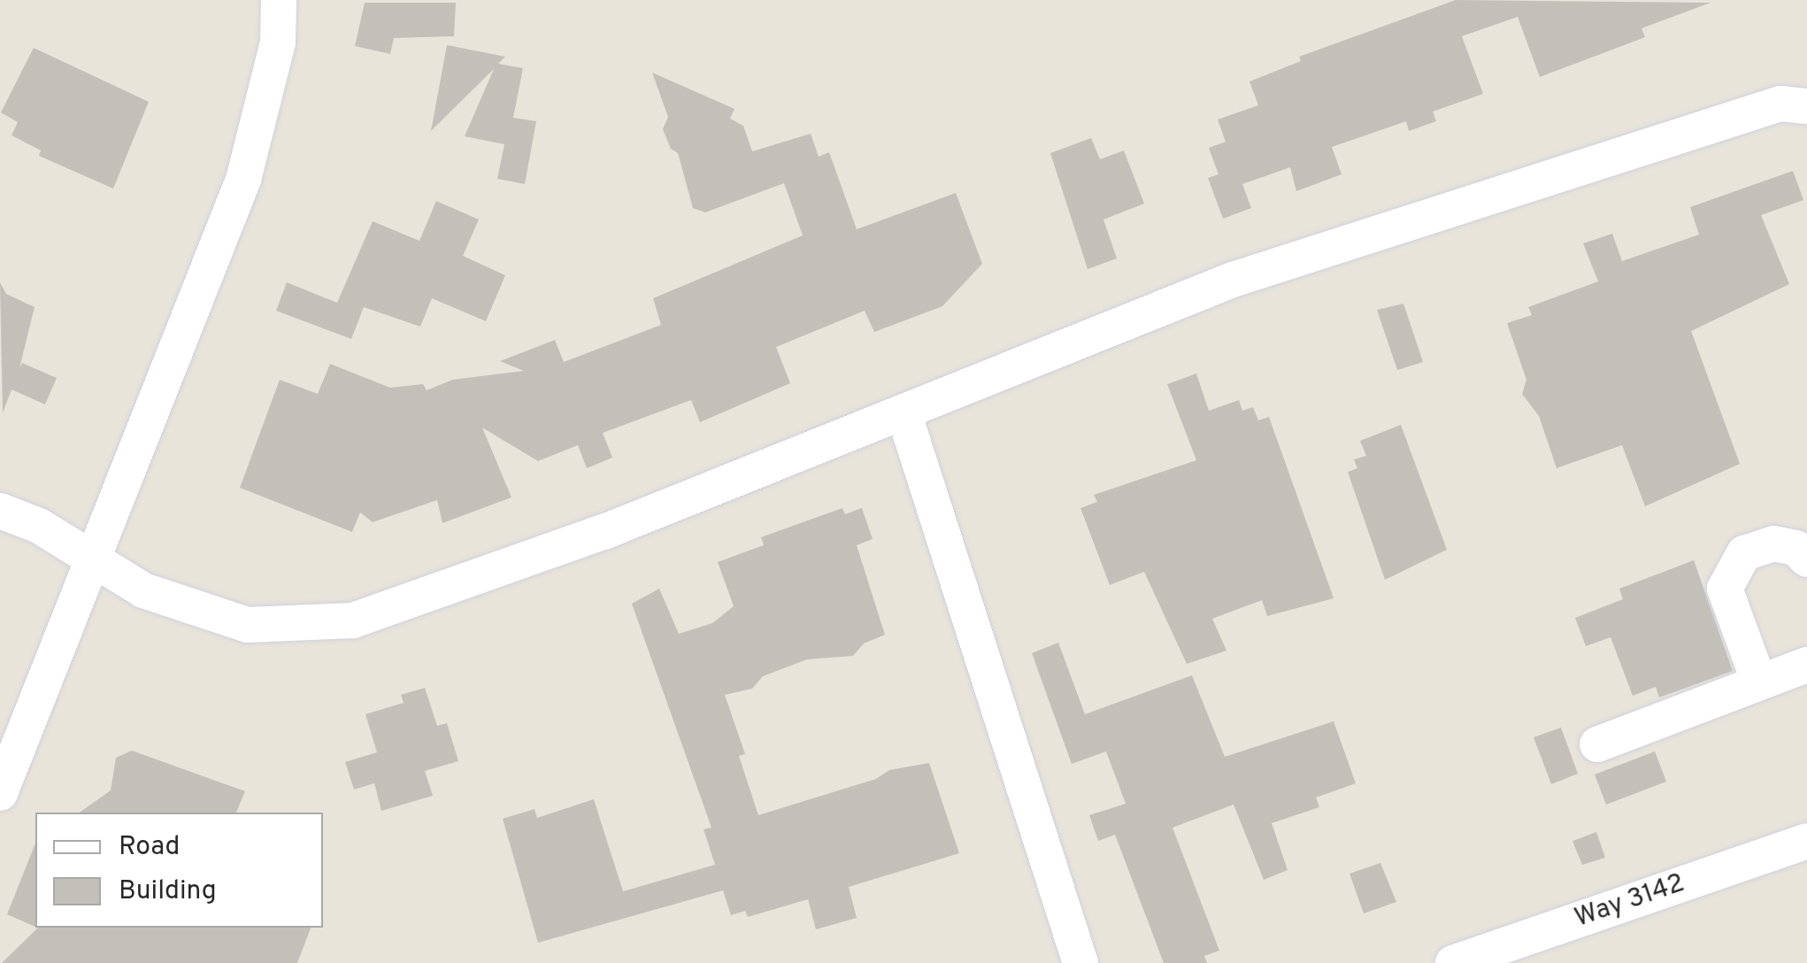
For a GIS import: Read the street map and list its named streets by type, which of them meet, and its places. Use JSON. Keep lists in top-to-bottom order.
{
  "streets": {
    "street": ["Way 3142"]
  },
  "legend": ["Road", "Building"]
}
